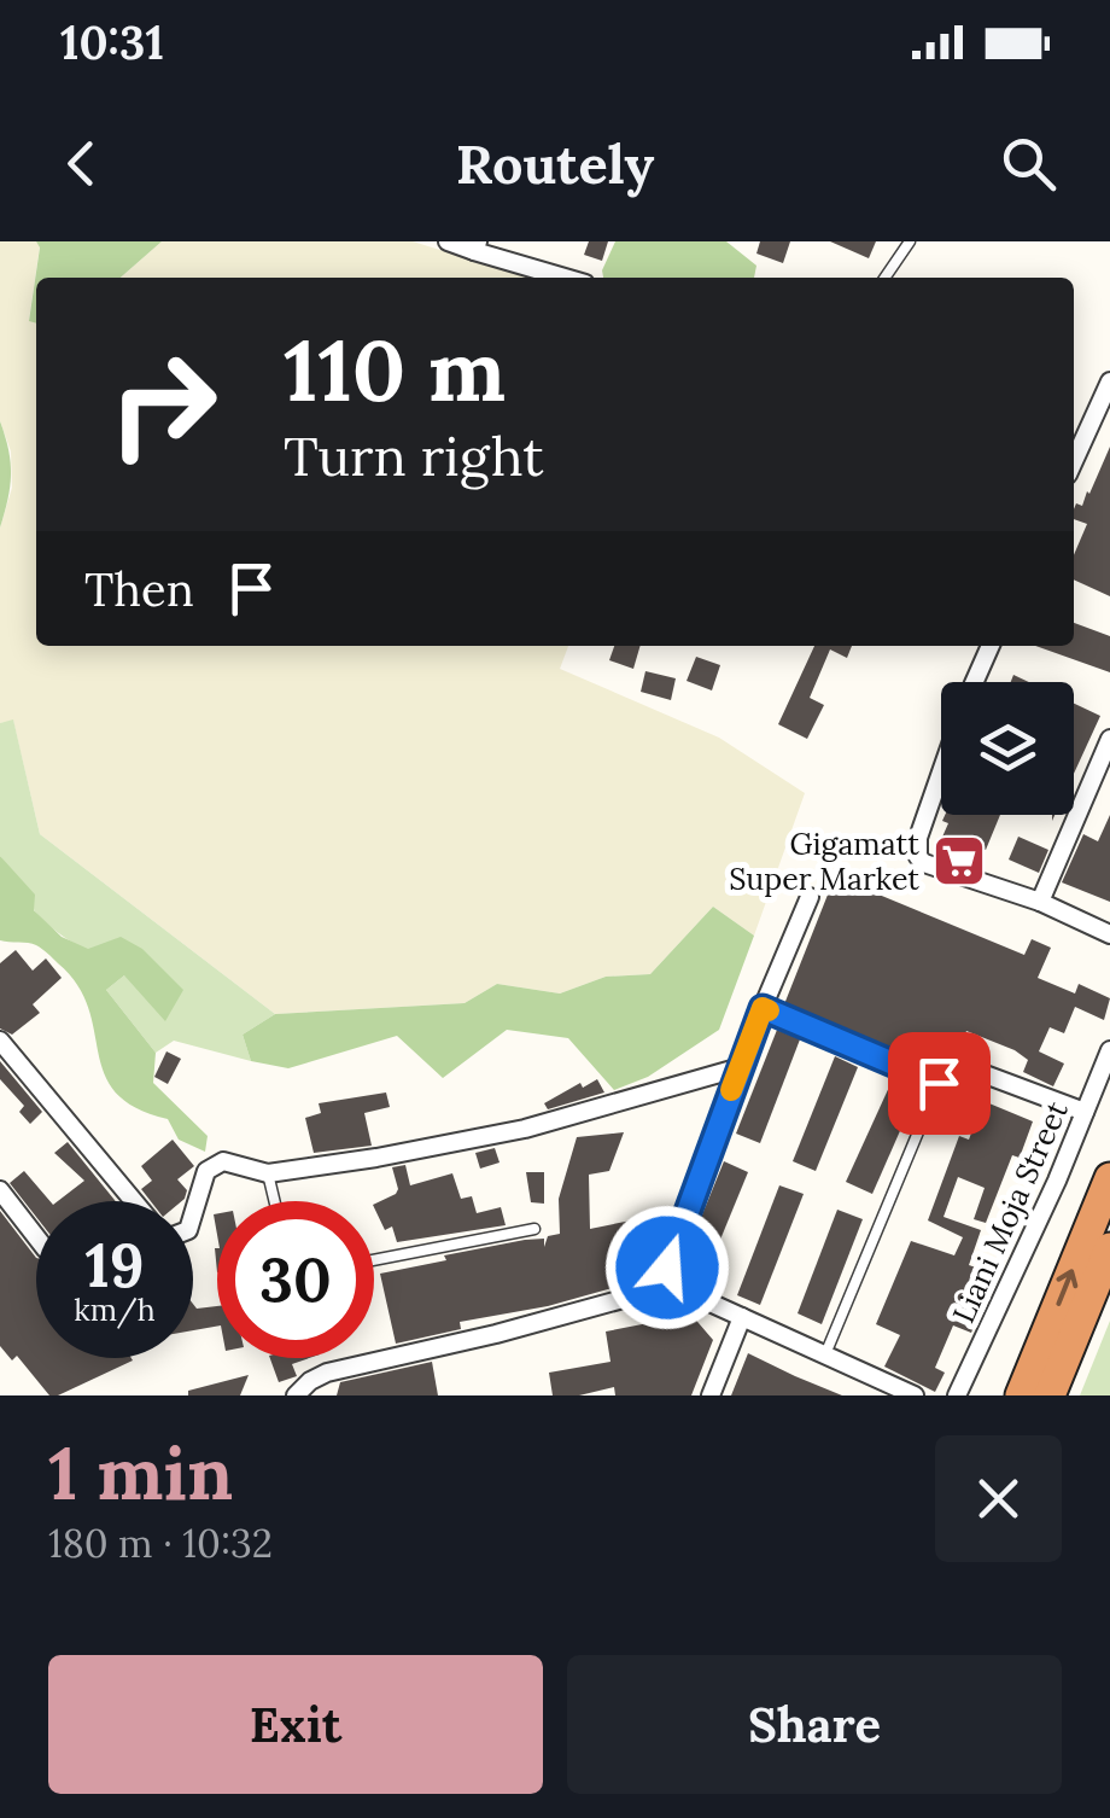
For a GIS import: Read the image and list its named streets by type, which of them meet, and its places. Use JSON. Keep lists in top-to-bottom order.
{
  "streets": {
    "street": ["Liani Moja Street"]
  },
  "places": {
    "supermarket": ["Gigamatt Super Market"]
  },
  "page": {
    "status": "10:31",
    "header": "Routely",
    "turn": ["110 m", "Turn right"],
    "then": "Then",
    "speed": "19 km/h",
    "limit": "30",
    "heading": ["1 min", "180 m · 10:32"],
    "buttons": ["Exit", "Share"]
  }
}
